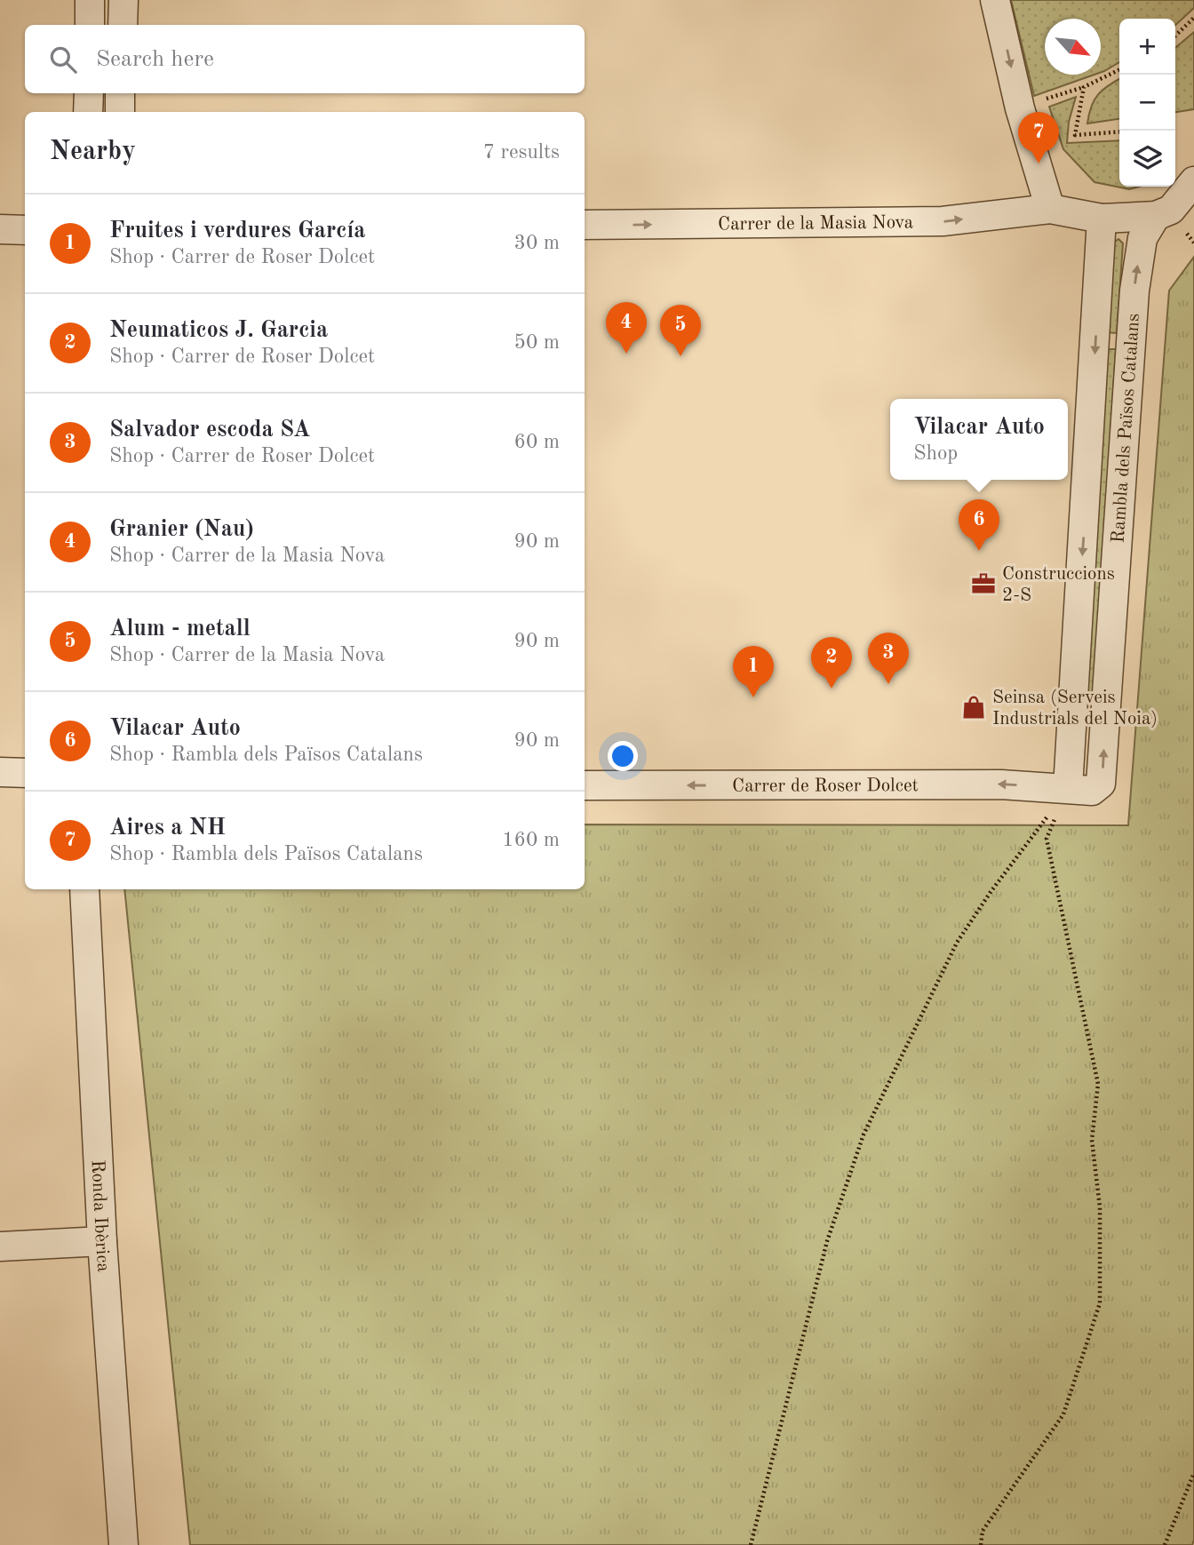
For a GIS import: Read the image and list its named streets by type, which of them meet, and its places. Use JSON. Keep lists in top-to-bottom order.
{
  "streets": {
    "street": [
      "Carrer de la Masia Nova",
      "Rambla dels Països Catalans",
      "Carrer de Roser Dolcet",
      "Ronda Ibèrica"
    ]
  },
  "crossings": [
    ["Rambla dels Països Catalans", "Carrer de Roser Dolcet"]
  ],
  "one_way": ["Carrer de la Masia Nova", "Carrer de Roser Dolcet"],
  "places": {
    "office": ["Construccions 2-S"],
    "shop": ["Seinsa (Serveis Industrials del Noia)"]
  },
  "north": "bottom right",
  "page": {
    "map_buttons": ["+", "−"],
    "search": "Search here",
    "pins": [
      "7",
      "4",
      "5",
      "6",
      "3",
      "2",
      "1"
    ],
    "heading": ["Nearby", "7 results"],
    "list": [
      {
        "mark": "1",
        "name": "Fruites i verdures García",
        "note": "Shop · Carrer de Roser Dolcet",
        "value": "30 m"
      },
      {
        "mark": "2",
        "name": "Neumaticos J. Garcia",
        "note": "Shop · Carrer de Roser Dolcet",
        "value": "50 m"
      },
      {
        "mark": "3",
        "name": "Salvador escoda SA",
        "note": "Shop · Carrer de Roser Dolcet",
        "value": "60 m"
      },
      {
        "mark": "4",
        "name": "Granier (Nau)",
        "note": "Shop · Carrer de la Masia Nova",
        "value": "90 m"
      },
      {
        "mark": "5",
        "name": "Alum - metall",
        "note": "Shop · Carrer de la Masia Nova",
        "value": "90 m"
      },
      {
        "mark": "6",
        "name": "Vilacar Auto",
        "note": "Shop · Rambla dels Països Catalans",
        "value": "90 m"
      },
      {
        "mark": "7",
        "name": "Aires a NH",
        "note": "Shop · Rambla dels Països Catalans",
        "value": "160 m"
      }
    ],
    "popup": ["Vilacar Auto", "Shop"]
  }
}
